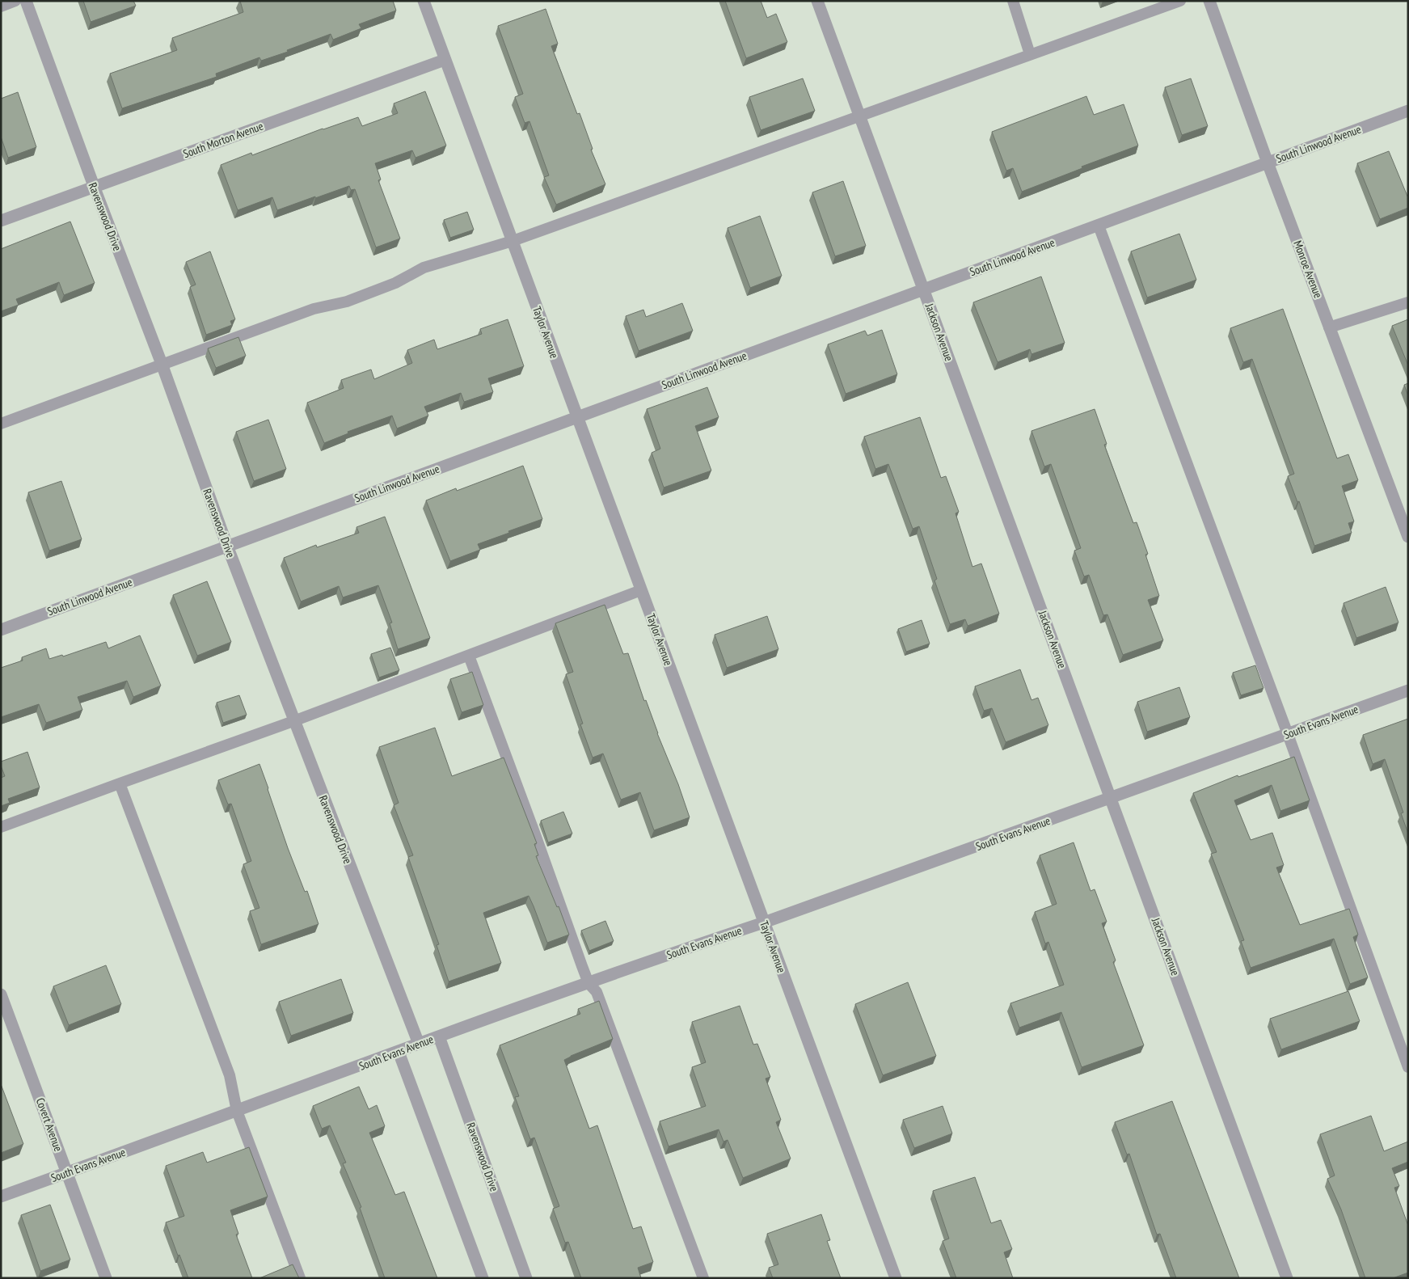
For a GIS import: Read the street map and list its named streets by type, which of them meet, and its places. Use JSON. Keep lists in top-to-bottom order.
{
  "streets": {
    "street": [
      "South Morton Avenue",
      "South Linwood Avenue",
      "Ravenswood Drive",
      "Monroe Avenue",
      "Taylor Avenue",
      "Jackson Avenue",
      "South Evans Avenue",
      "Covert Avenue"
    ]
  },
  "crossings": [
    ["South Morton Avenue", "Ravenswood Drive"],
    ["South Morton Avenue", "Taylor Avenue"],
    ["South Linwood Avenue", "Ravenswood Drive"],
    ["South Linwood Avenue", "Monroe Avenue"],
    ["South Linwood Avenue", "Taylor Avenue"],
    ["South Linwood Avenue", "Jackson Avenue"],
    ["Ravenswood Drive", "South Evans Avenue"],
    ["Taylor Avenue", "South Evans Avenue"],
    ["Jackson Avenue", "South Evans Avenue"],
    ["South Evans Avenue", "Covert Avenue"]
  ]
}
